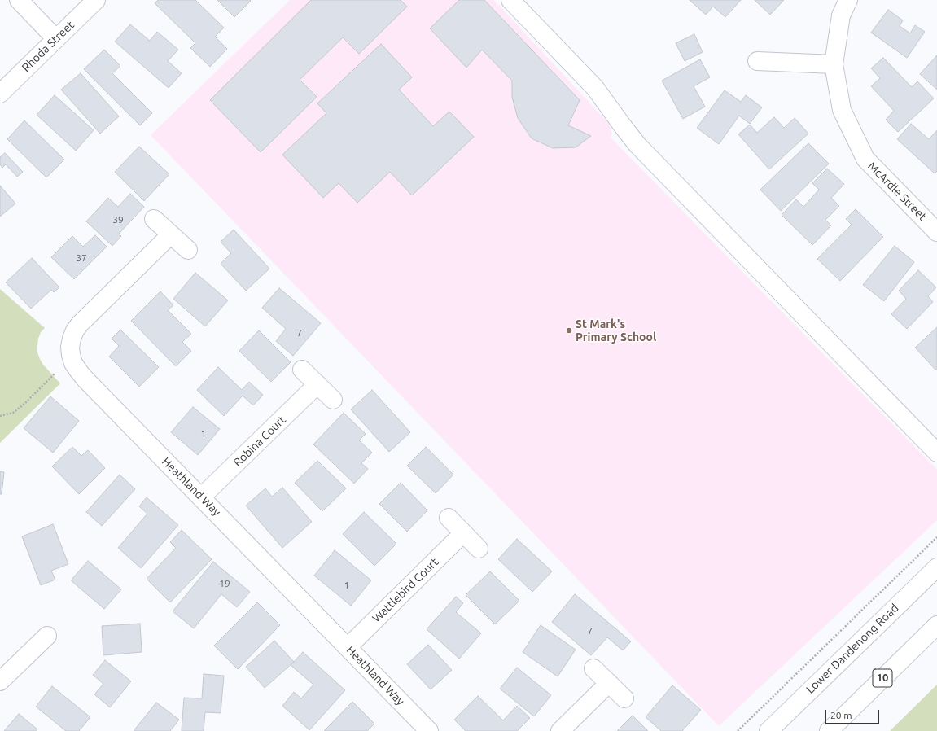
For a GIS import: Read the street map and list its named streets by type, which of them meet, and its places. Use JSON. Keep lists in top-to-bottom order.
{
  "streets": {
    "main road": [
      "Rhoda Street",
      "McArdle Street",
      "Robina Court",
      "Heathland Way",
      "Wattlebird Court",
      "Lower Dandenong Road",
      "10"
    ]
  },
  "crossings": [
    ["Robina Court", "Heathland Way"],
    ["Heathland Way", "Wattlebird Court"]
  ],
  "places": ["St Mark's Primary School"],
  "house_numbers": [
    "39",
    "37",
    "7",
    "1",
    "19",
    "1",
    "7"
  ],
  "scale_bar": "20 m"
}
